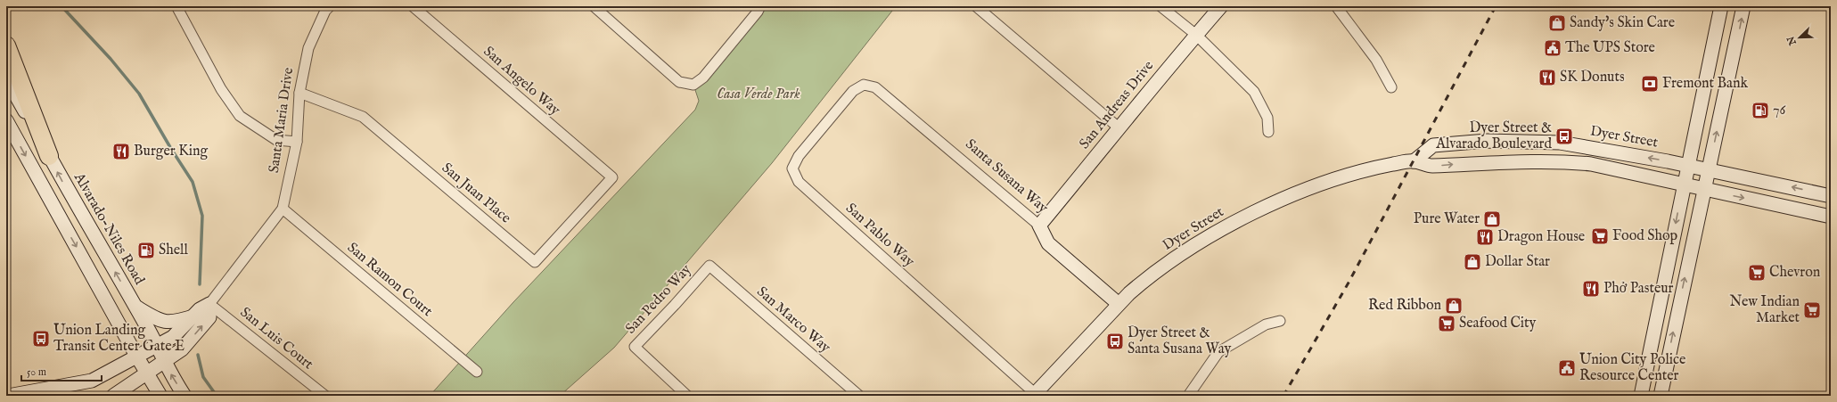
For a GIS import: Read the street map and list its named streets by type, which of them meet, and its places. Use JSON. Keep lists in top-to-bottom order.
{
  "streets": {
    "main road": [
      "San Andreas Drive",
      "Santa Maria Drive",
      "Dyer Street",
      "Santa Susana Way",
      "Alvarado-Niles Road"
    ],
    "street": [
      "San Angelo Way",
      "San Juan Place",
      "San Pablo Way",
      "San Ramon Court",
      "San Pedro Way",
      "San Marco Way",
      "San Luis Court"
    ]
  },
  "crossings": [
    ["San Angelo Way", "San Juan Place"],
    ["San Andreas Drive", "Santa Susana Way"],
    ["Santa Maria Drive", "San Juan Place"],
    ["Santa Maria Drive", "Alvarado-Niles Road"],
    ["Santa Maria Drive", "San Ramon Court"],
    ["Santa Maria Drive", "San Luis Court"],
    ["Dyer Street", "Santa Susana Way"],
    ["Dyer Street", "San Pablo Way"],
    ["Santa Susana Way", "San Pablo Way"],
    ["San Pedro Way", "San Marco Way"]
  ],
  "parks": ["Casa Verde Park"],
  "places": {
    "shop": [
      "Sandy's Skin Care",
      "Pure Water",
      "Dollar Star",
      "Red Ribbon"
    ],
    "public building": ["The UPS Store", "Union City Police Resource Center"],
    "restaurant": [
      "SK Donuts",
      "Burger King",
      "Dragon House",
      "Phở Pasteur"
    ],
    "bank": ["Fremont Bank"],
    "fuel station": ["76", "Shell"],
    "bus stop": ["Dyer Street & Alvarado Boulevard", "Union Landing Transit Center Gate E", "Dyer Street & Santa Susana Way"],
    "supermarket": [
      "Food Shop",
      "Chevron",
      "New Indian Market",
      "Seafood City"
    ]
  },
  "scale_bar": "50 m",
  "north": "bottom left"
}
